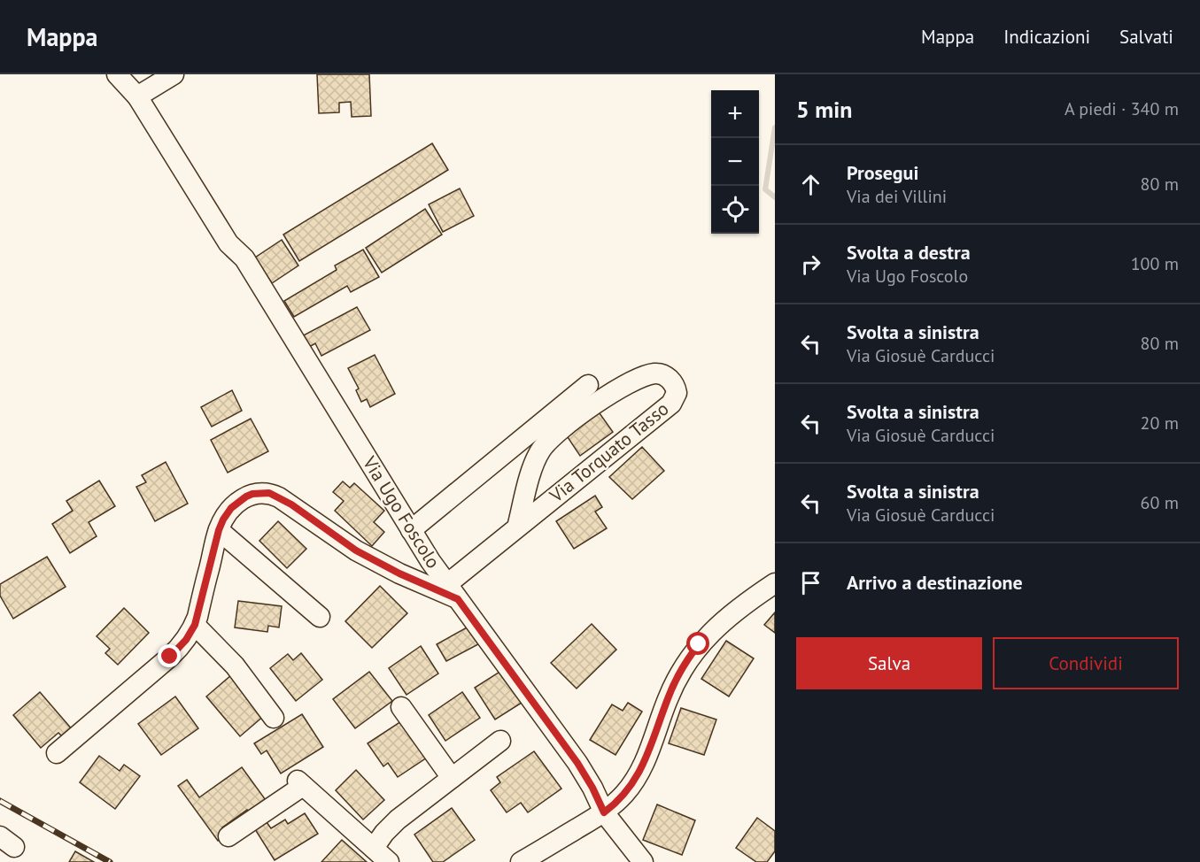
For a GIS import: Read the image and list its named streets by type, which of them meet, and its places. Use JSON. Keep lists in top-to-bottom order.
{
  "streets": {
    "street": ["Via Torquato Tasso", "Via Ugo Foscolo"]
  },
  "crossings": [
    ["Via Torquato Tasso", "Via Ugo Foscolo"]
  ],
  "page": {
    "header": "Mappa",
    "nav": ["Mappa", "Indicazioni", "Salvati"],
    "heading": ["5 min", "A piedi · 340 m"],
    "map_buttons": ["+", "−"],
    "list": [
      ["Prosegui", "Via dei Villini", "80 m"],
      ["Svolta a destra", "Via Ugo Foscolo", "100 m"],
      ["Svolta a sinistra", "Via Giosuè Carducci", "80 m"],
      ["Svolta a sinistra", "Via Giosuè Carducci", "20 m"],
      ["Svolta a sinistra", "Via Giosuè Carducci", "60 m"],
      "Arrivo a destinazione"
    ],
    "buttons": ["Salva", "Condividi"]
  }
}
